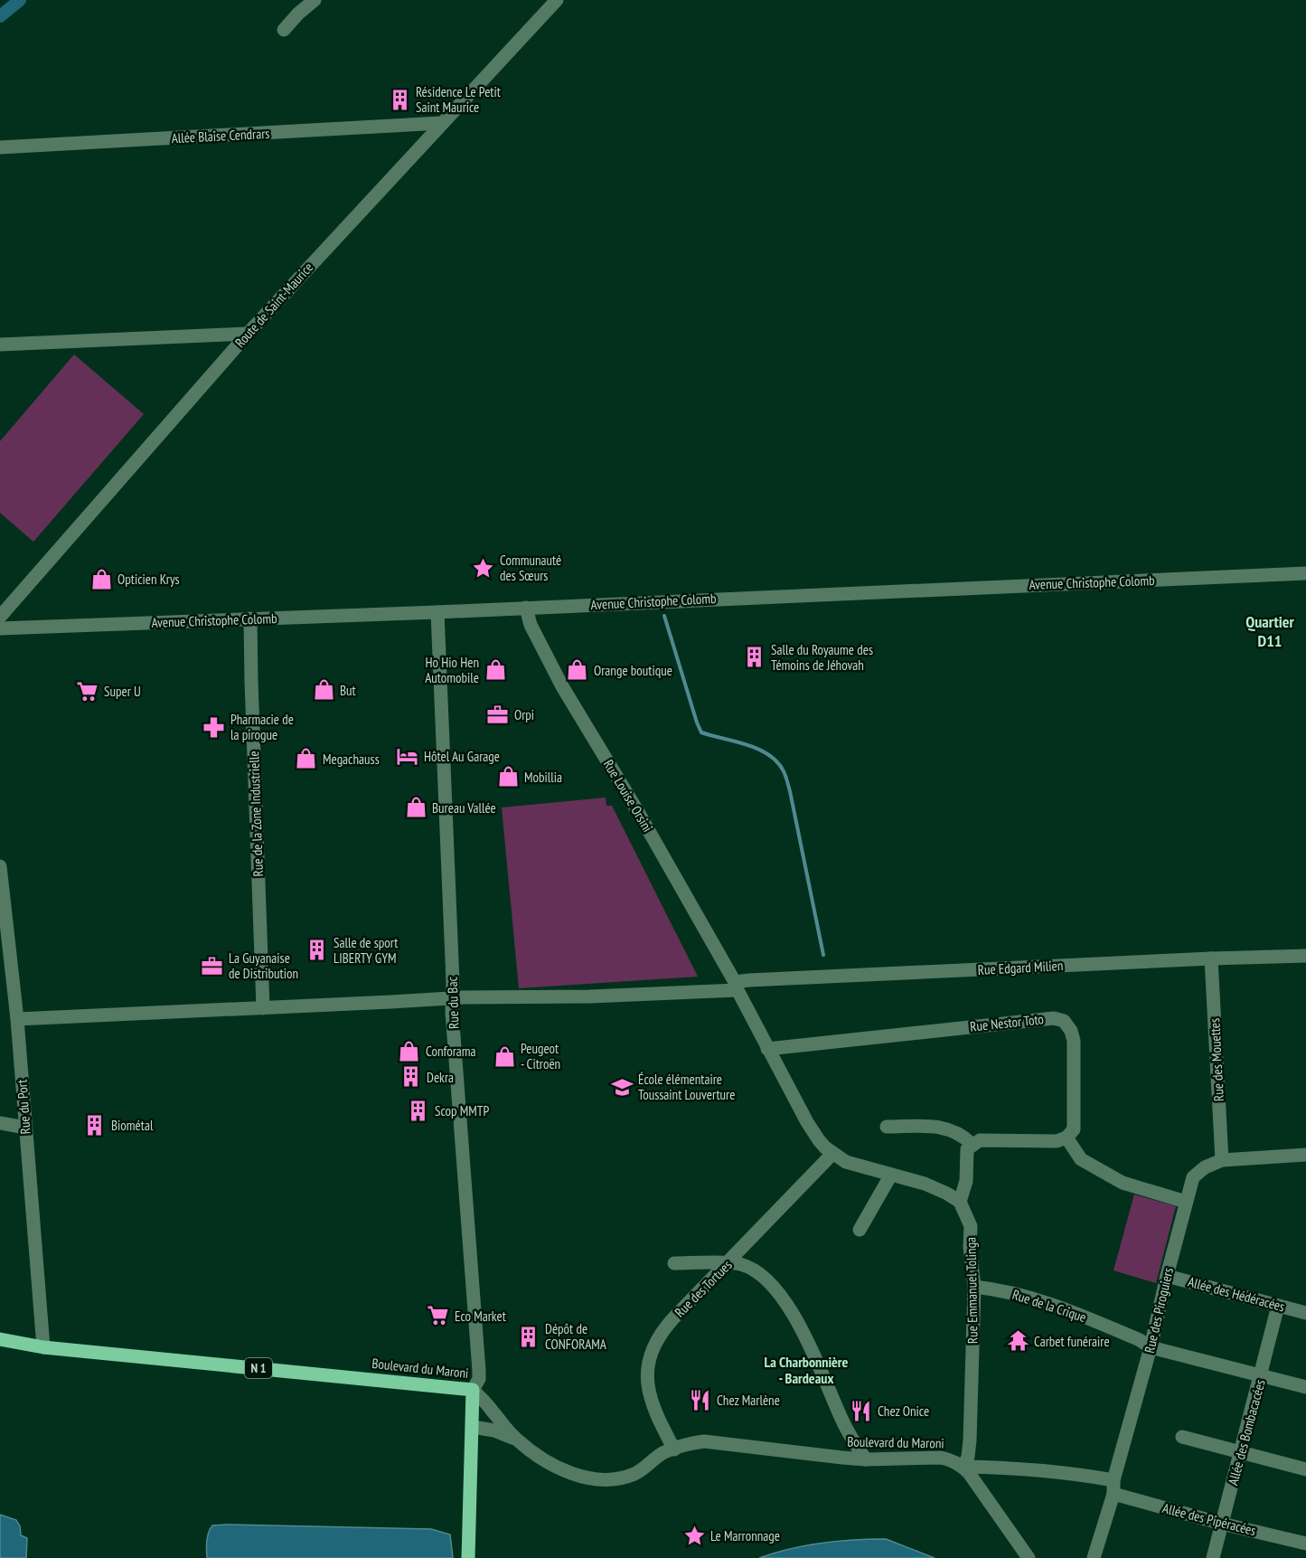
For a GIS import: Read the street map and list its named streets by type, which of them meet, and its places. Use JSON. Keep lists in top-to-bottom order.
{
  "streets": {
    "main road": ["N 1", "Boulevard du Maroni"],
    "street": [
      "Allée Blaise Cendrars",
      "Route de Saint-Maurice",
      "Avenue Christophe Colomb",
      "Rue Louise Orsini",
      "Rue de la Zone Industrielle",
      "Rue Edgard Milien",
      "Rue du Bac",
      "Rue Nestor Toto",
      "Rue des Mouettes",
      "Rue du Port",
      "Rue des Tortues",
      "Rue Emmanuel Tolinga",
      "Allée des Hédéracées",
      "Rue de la Crique",
      "Rue des Piroguiers",
      "Allée des Bombacacées",
      "Allée des Pipéracées"
    ]
  },
  "crossings": [
    ["Allée Blaise Cendrars", "Route de Saint-Maurice"],
    ["Avenue Christophe Colomb", "Rue Louise Orsini"],
    ["Avenue Christophe Colomb", "Rue de la Zone Industrielle"],
    ["Avenue Christophe Colomb", "Rue du Bac"],
    ["Rue Louise Orsini", "Rue Edgard Milien"],
    ["Rue de la Zone Industrielle", "Rue Edgard Milien"],
    ["Rue Edgard Milien", "Rue du Bac"],
    ["Rue Edgard Milien", "Rue des Mouettes"],
    ["Rue Edgard Milien", "Rue du Port"],
    ["Rue du Bac", "Boulevard du Maroni"],
    ["Rue des Mouettes", "Rue des Piroguiers"],
    ["Rue du Port", "N 1"],
    ["Rue du Port", "Boulevard du Maroni"],
    ["Rue des Tortues", "Boulevard du Maroni"],
    ["Rue Emmanuel Tolinga", "Rue de la Crique"],
    ["Rue Emmanuel Tolinga", "Boulevard du Maroni"],
    ["Allée des Hédéracées", "Rue des Piroguiers"],
    ["Allée des Hédéracées", "Allée des Bombacacées"],
    ["Rue de la Crique", "Rue des Piroguiers"],
    ["Rue de la Crique", "Allée des Bombacacées"],
    ["Rue des Piroguiers", "Allée des Pipéracées"],
    ["N 1", "Boulevard du Maroni"],
    ["Allée des Bombacacées", "Allée des Pipéracées"]
  ],
  "districts": ["Quartier D11", "La Charbonnière - Bardeaux"],
  "places": {
    "building": [
      "Résidence Le Petit Saint Maurice",
      "Salle du Royaume des Témoins de Jéhovah",
      "Salle de sport LIBERTY GYM",
      "Dekra",
      "Scop MMTP",
      "Biométal",
      "Dépôt de CONFORAMA"
    ],
    "place": ["Communauté des Sœurs", "Le Marronnage"],
    "shop": [
      "Opticien Krys",
      "Ho Hio Hen Automobile",
      "Orange boutique",
      "But",
      "Megachauss",
      "Mobillia",
      "Bureau Vallée",
      "Conforama",
      "Peugeot - Citroën"
    ],
    "supermarket": ["Super U", "Eco Market"],
    "office": ["Orpi", "La Guyanaise de Distribution"],
    "pharmacy": ["Pharmacie de la pirogue"],
    "hotel": ["Hôtel Au Garage"],
    "school or university": ["École élémentaire Toussaint Louverture"],
    "temple": ["Carbet funéraire"],
    "restaurant": ["Chez Marlène", "Chez Onice"]
  }
}
